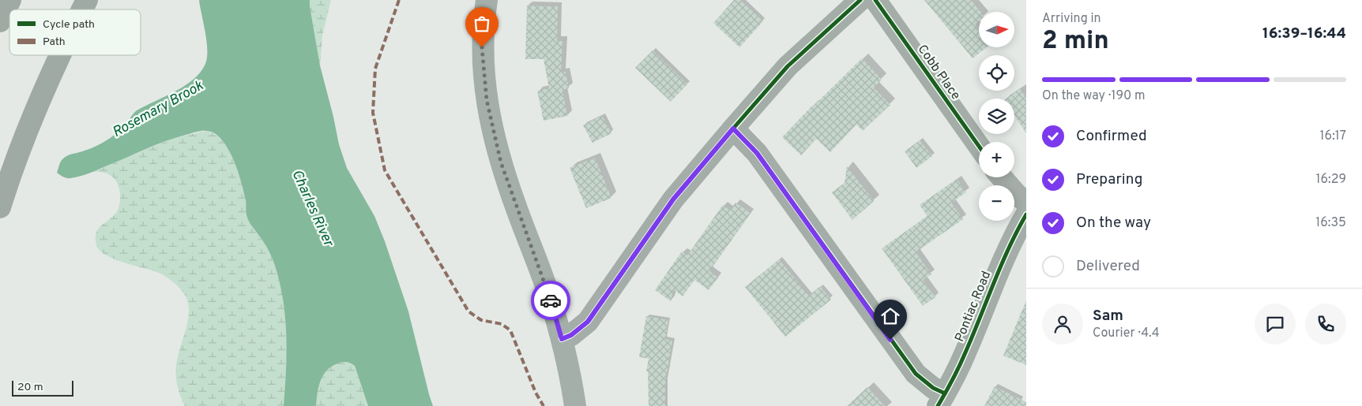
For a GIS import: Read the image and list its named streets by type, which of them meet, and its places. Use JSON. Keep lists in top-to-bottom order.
{
  "streets": {
    "street": ["Cobb Place", "Pontiac Road"]
  },
  "water": ["Rosemary Brook", "Charles River"],
  "legend": ["Cycle path", "Path"],
  "scale_bar": "20 m",
  "north": "right",
  "page": {
    "heading": ["2 min", "Arriving in", "16:39–16:44"],
    "panel": ["Sam", "Courier · 4.4"],
    "map_buttons": ["+", "−"],
    "bar": "On the way · 190 m",
    "list": [
      ["Confirmed", "16:17"],
      ["Preparing", "16:29"],
      ["On the way", "16:35"],
      "Delivered"
    ],
    "scale": "20 m"
  }
}
